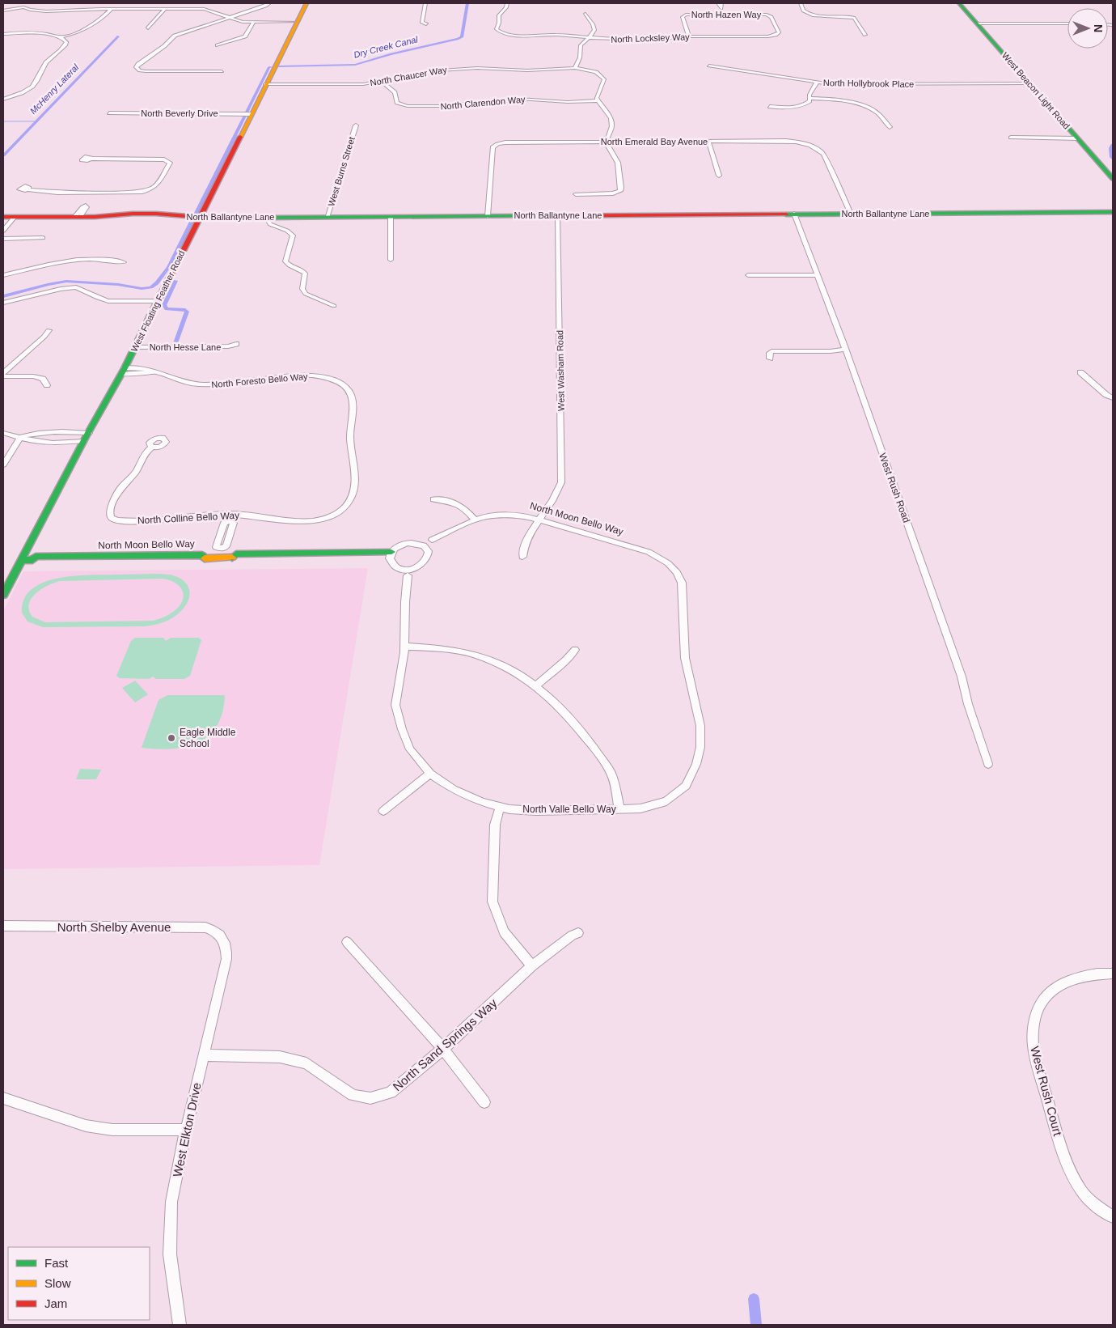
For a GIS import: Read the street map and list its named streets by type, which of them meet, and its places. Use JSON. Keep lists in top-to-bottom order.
{
  "streets": {
    "main road": [
      "West Beacon Light Road",
      "North Ballantyne Lane",
      "West Floating Feather Road",
      "North Moon Bello Way"
    ],
    "street": [
      "North Hazen Way",
      "North Locksley Way",
      "North Chaucer Way",
      "North Hollybrook Place",
      "North Clarendon Way",
      "North Beverly Drive",
      "North Emerald Bay Avenue",
      "West Burns Street",
      "North Hesse Lane",
      "West Washam Road",
      "North Foresto Bello Way",
      "West Rush Road",
      "North Colline Bello Way",
      "North Valle Bello Way",
      "North Shelby Avenue",
      "North Sand Springs Way",
      "West Rush Court",
      "West Elkton Drive"
    ]
  },
  "crossings": [
    ["North Hazen Way", "North Locksley Way"],
    ["North Chaucer Way", "North Clarendon Way"],
    ["North Chaucer Way", "West Floating Feather Road"],
    ["North Hollybrook Place", "West Beacon Light Road"],
    ["North Beverly Drive", "West Floating Feather Road"],
    ["North Emerald Bay Avenue", "North Ballantyne Lane"],
    ["West Burns Street", "North Ballantyne Lane"],
    ["North Ballantyne Lane", "West Floating Feather Road"],
    ["North Ballantyne Lane", "West Washam Road"],
    ["North Ballantyne Lane", "West Rush Road"],
    ["West Floating Feather Road", "North Hesse Lane"],
    ["West Floating Feather Road", "North Foresto Bello Way"],
    ["West Floating Feather Road", "North Moon Bello Way"],
    ["West Washam Road", "North Moon Bello Way"],
    ["North Foresto Bello Way", "North Colline Bello Way"],
    ["North Moon Bello Way", "North Valle Bello Way"],
    ["North Shelby Avenue", "West Elkton Drive"],
    ["North Sand Springs Way", "West Elkton Drive"]
  ],
  "water": ["Dry Creek Canal", "McHenry Lateral"],
  "places": ["Eagle Middle School"],
  "legend": ["Fast", "Slow", "Jam"],
  "north": "right"
}
